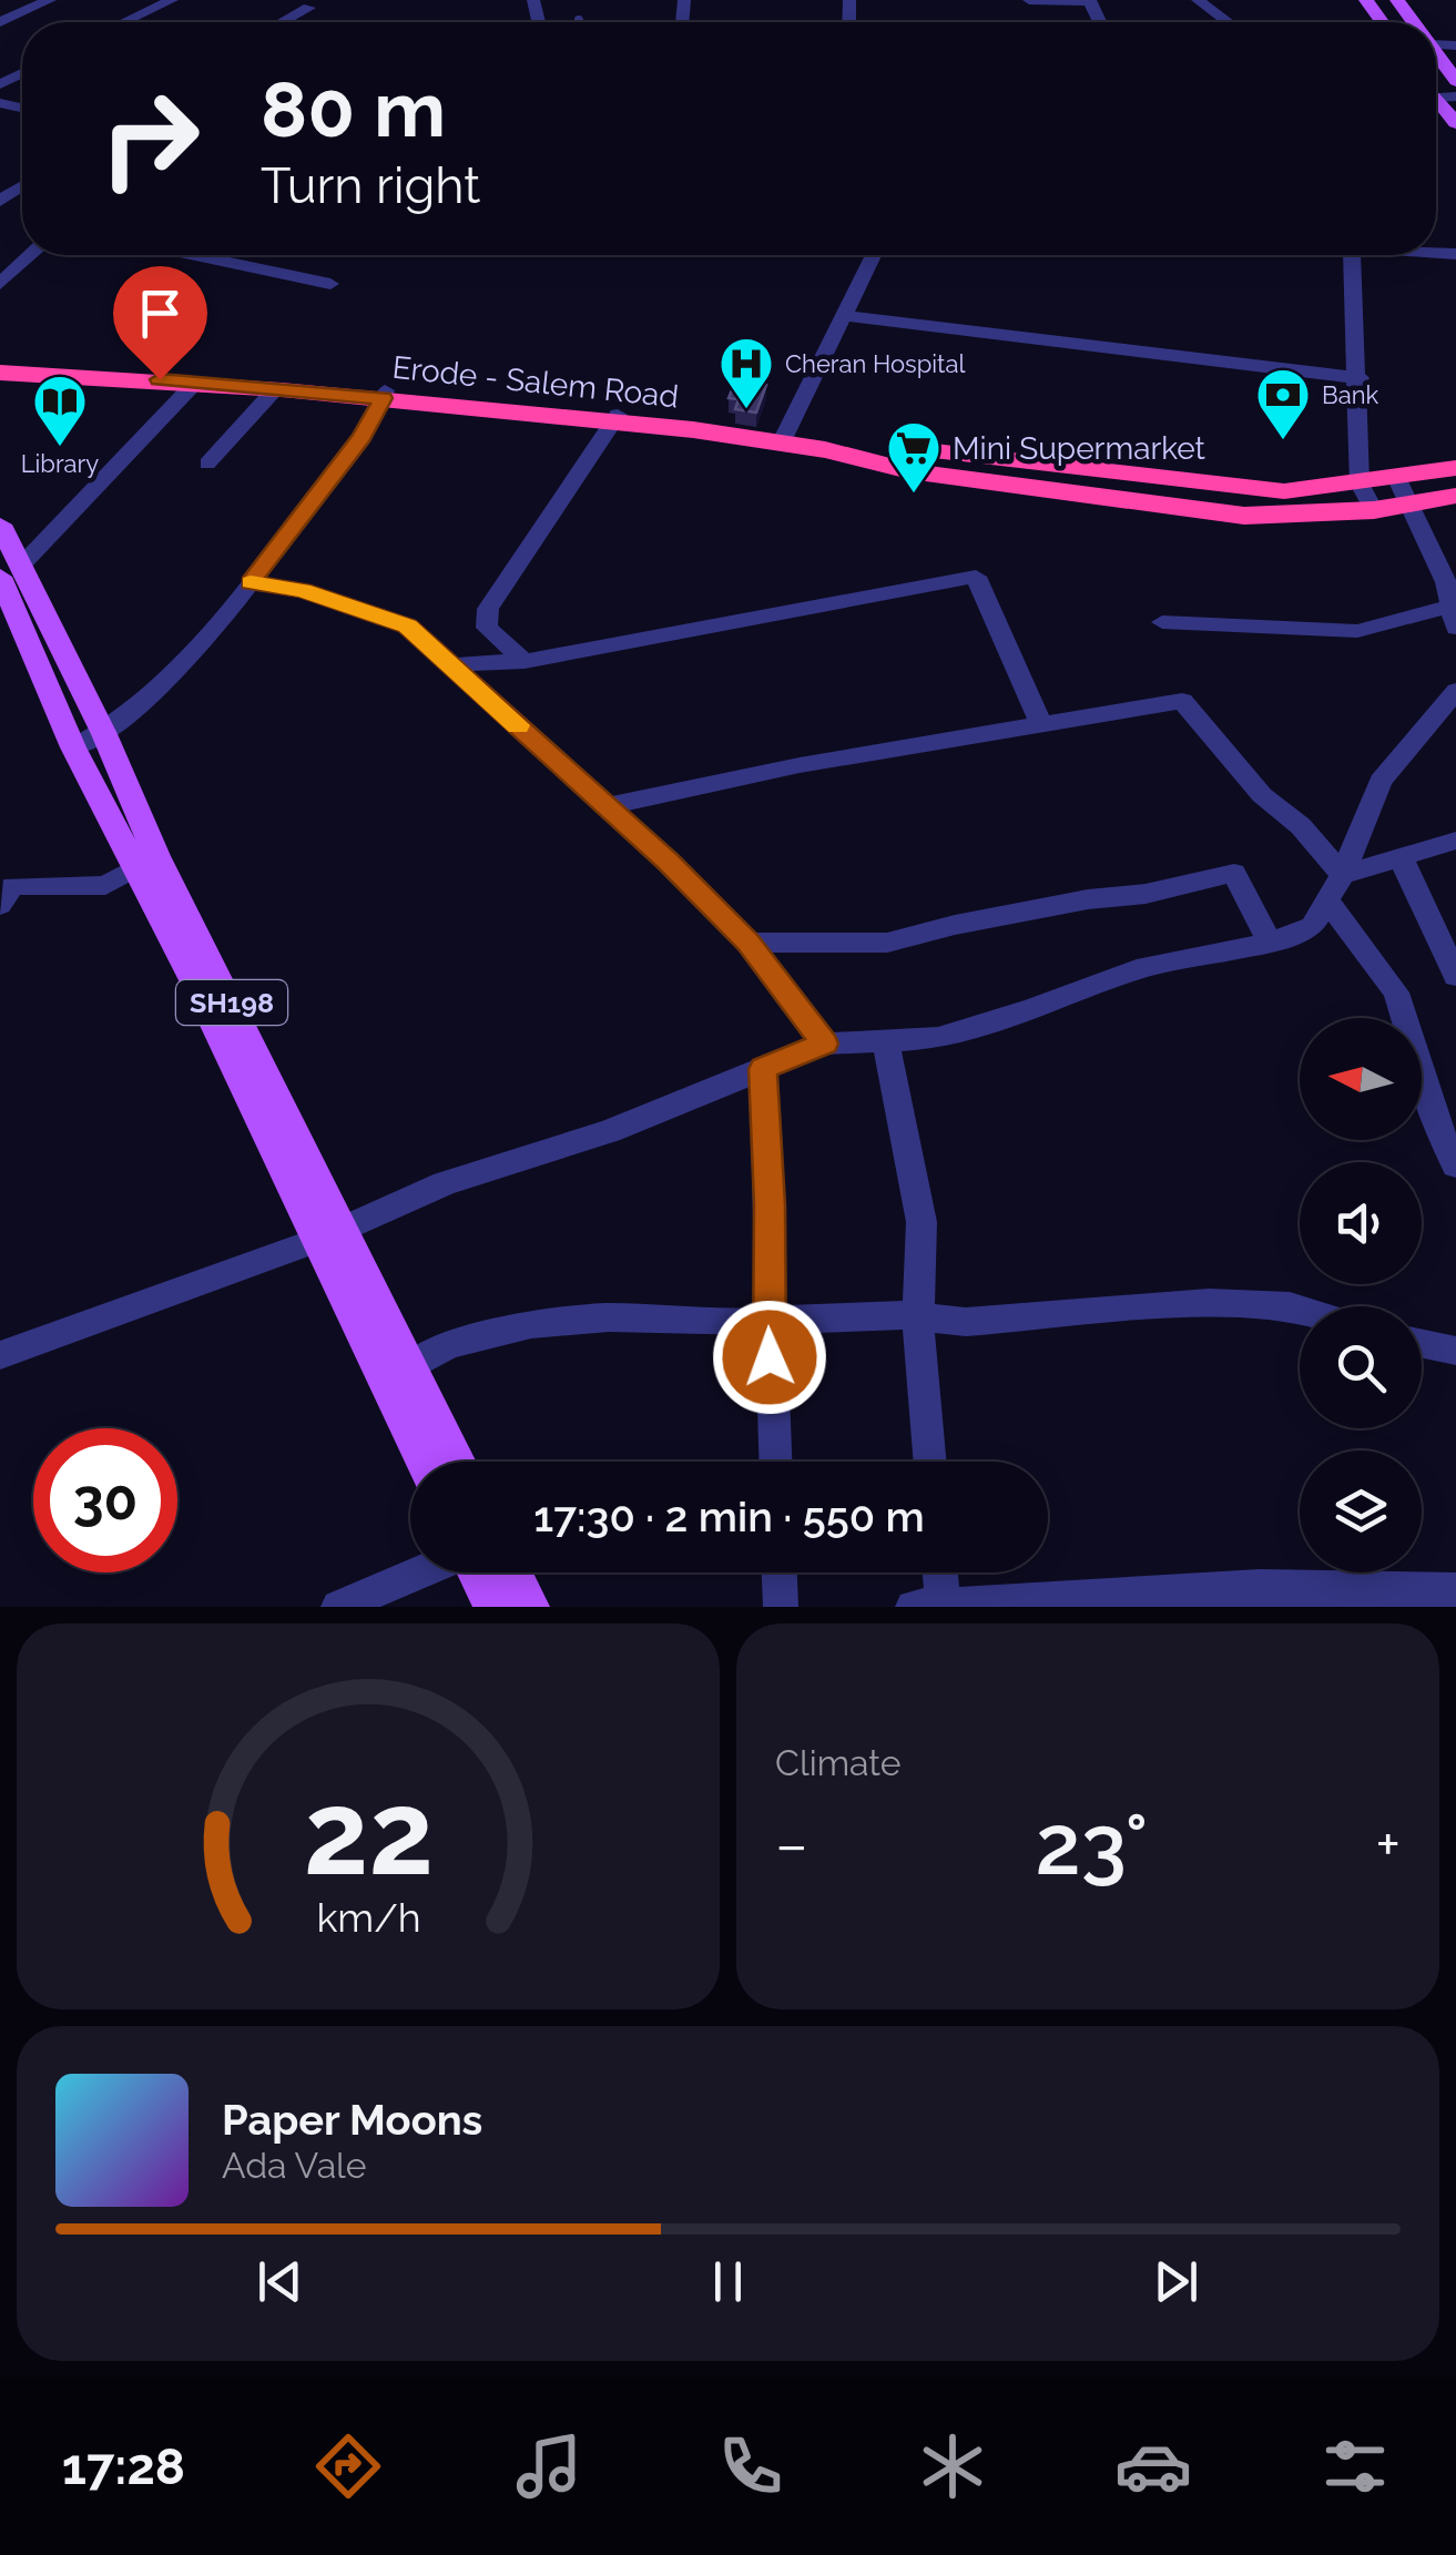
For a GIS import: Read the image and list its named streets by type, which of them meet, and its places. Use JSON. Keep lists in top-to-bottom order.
{
  "streets": {
    "highway": ["Erode - Salem Road"],
    "main road": ["SH198"]
  },
  "places": {
    "hospital": ["Cheran Hospital"],
    "bank": ["Bank"],
    "library": ["Library"],
    "supermarket": ["Mini Supermarket"]
  },
  "north": "left",
  "page": {
    "turn": ["80 m", "Turn right"],
    "limit": "30",
    "trip": "17:30 · 2 min · 550 m",
    "tile": "Climate",
    "heat": ["−", "23°", "+"],
    "song": ["Paper Moons", "Ada Vale"],
    "tabs": "17:28",
    "gauge": ["22", "km/h"]
  }
}
